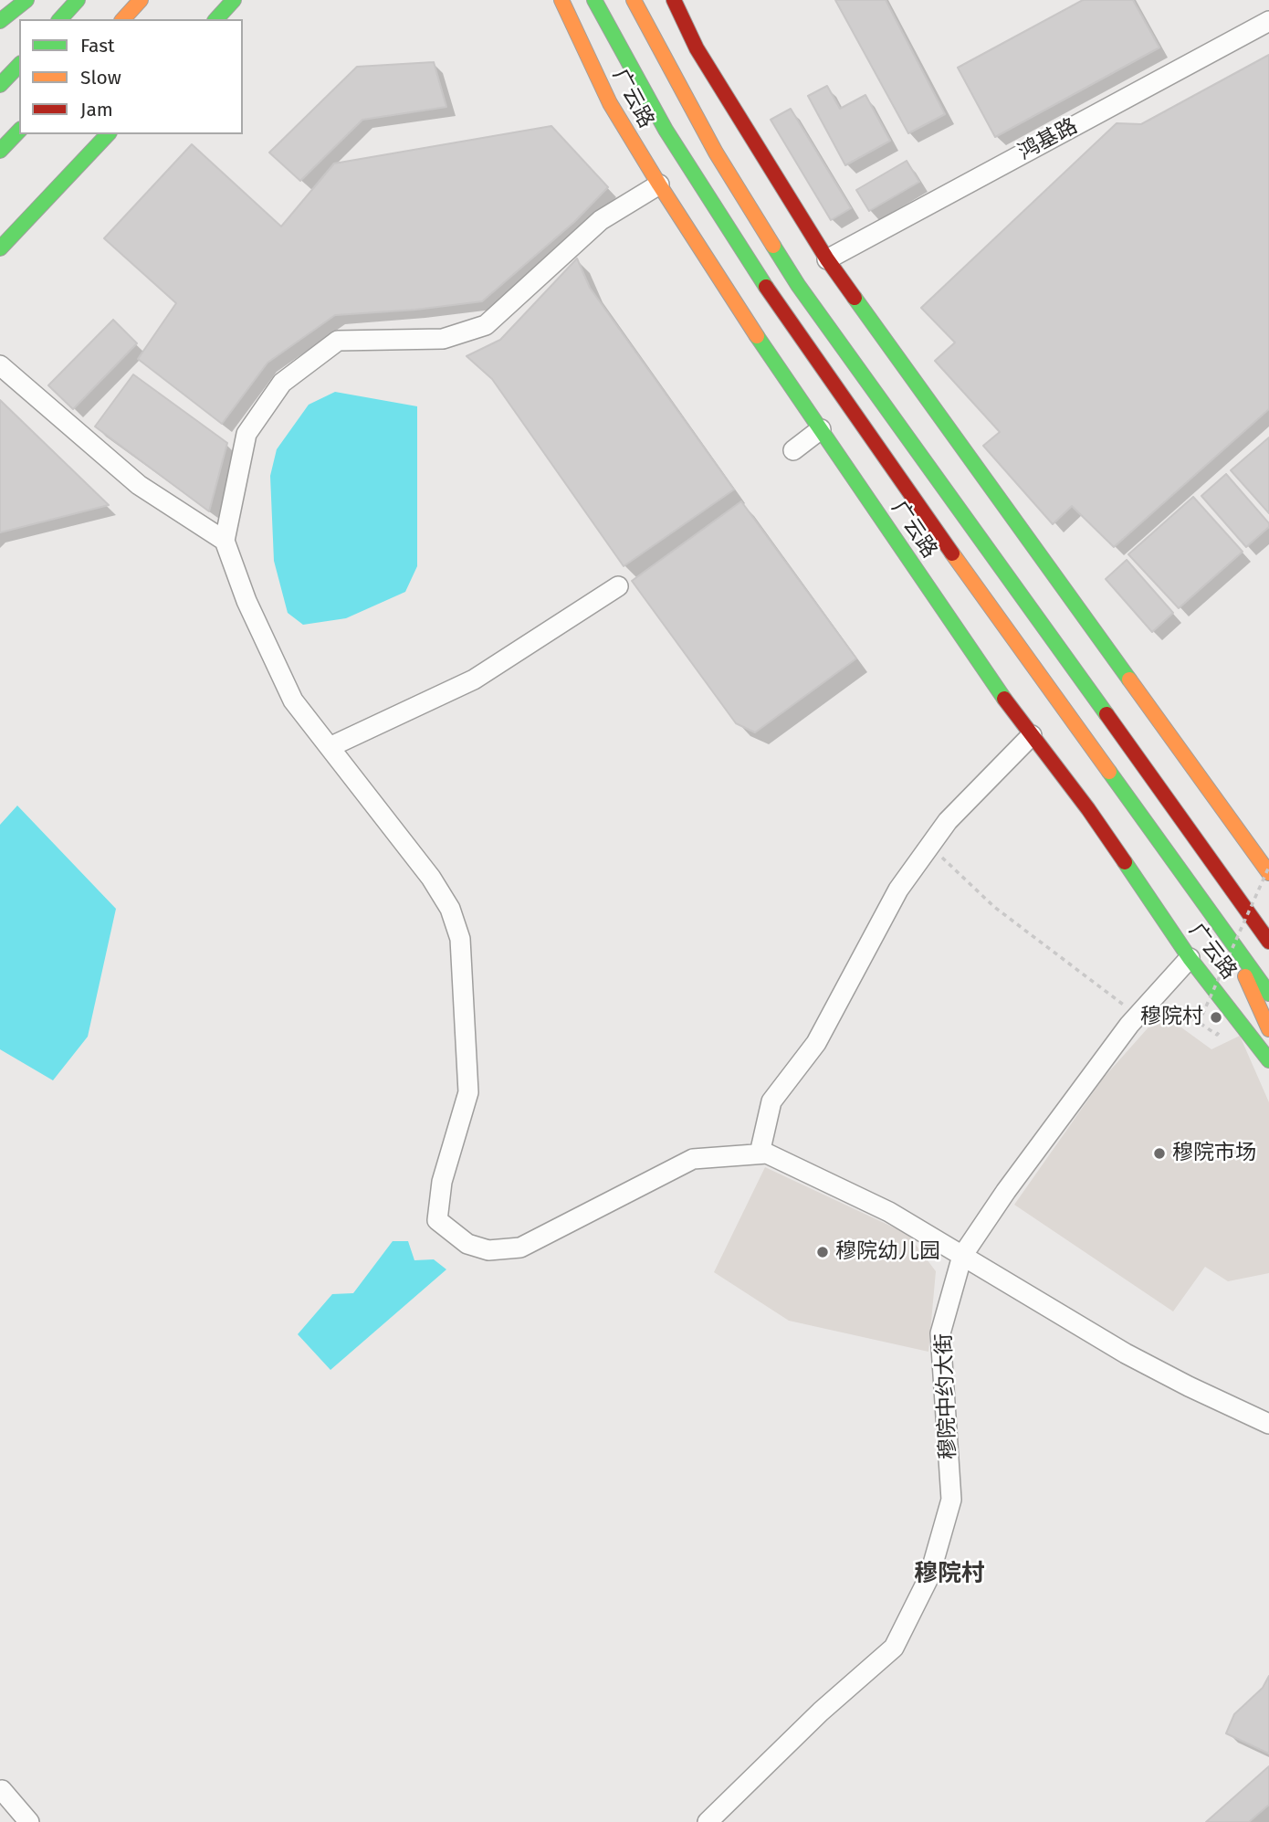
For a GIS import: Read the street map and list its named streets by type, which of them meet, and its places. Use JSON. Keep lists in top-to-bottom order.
{
  "streets": {
    "main road": ["广云路"],
    "street": ["鸿基路", "穆院中约大街"]
  },
  "crossings": [
    ["广云路", "穆院中约大街"]
  ],
  "districts": ["穆院村"],
  "places": ["穆院村", "穆院市场", "穆院幼儿园"],
  "legend": ["Fast", "Slow", "Jam"]
}
